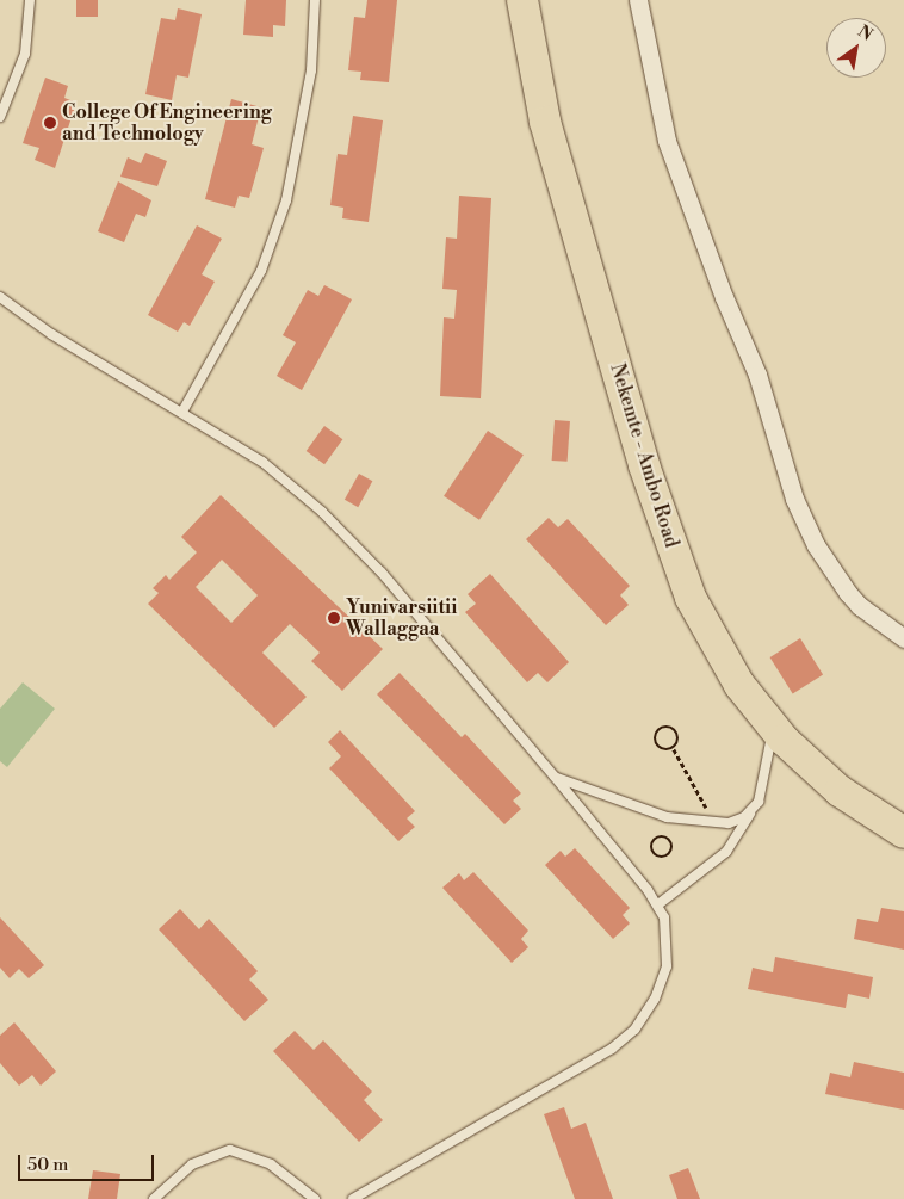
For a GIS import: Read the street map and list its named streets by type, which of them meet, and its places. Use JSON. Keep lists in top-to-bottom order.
{
  "streets": {
    "highway": ["Nekemte - Ambo Road"]
  },
  "places": ["College Of Engineering and Technology", "Yunivarsiitii Wallaggaa"],
  "scale_bar": "50 m",
  "north": "top right"
}
